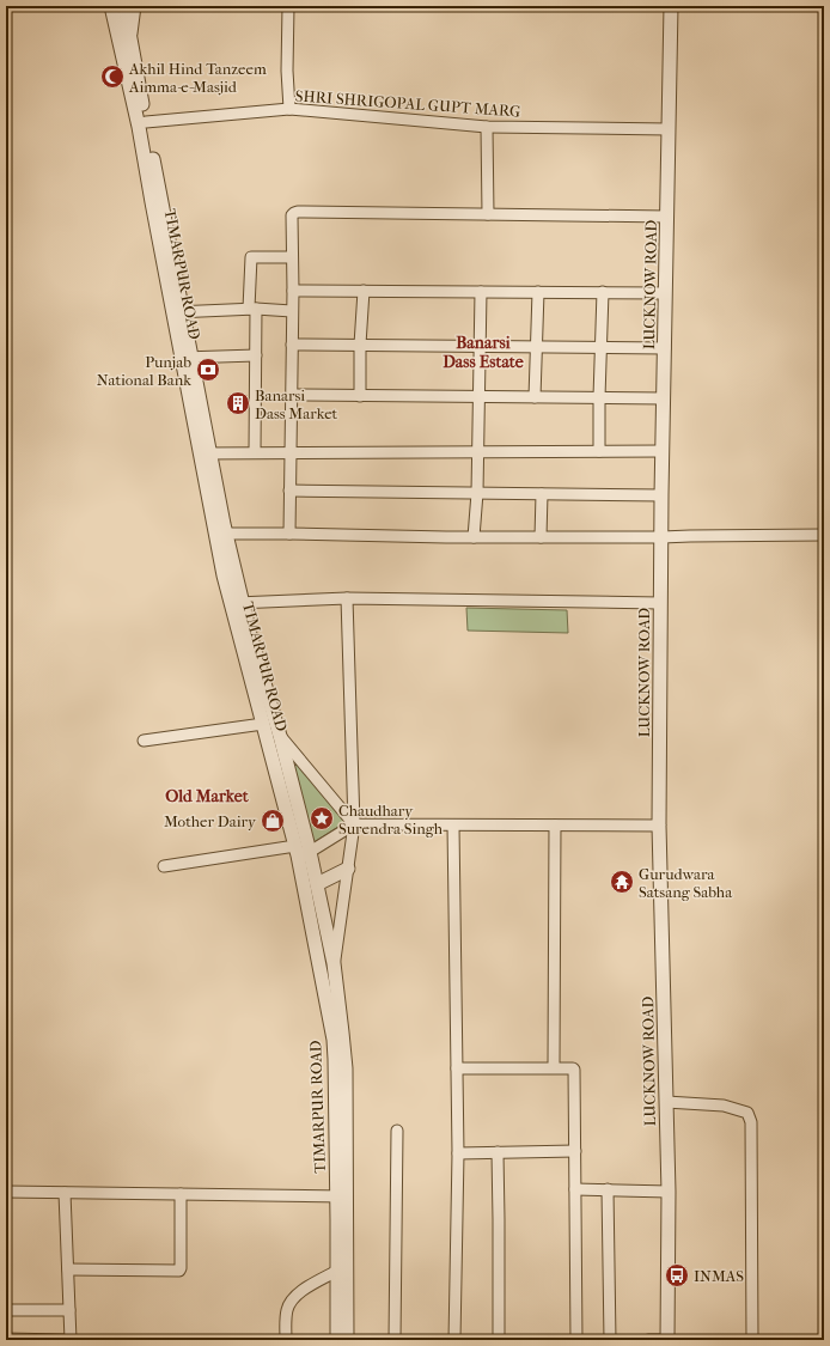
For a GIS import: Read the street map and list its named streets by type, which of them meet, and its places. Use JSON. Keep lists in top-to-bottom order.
{
  "streets": {
    "street": ["SHRI SHRIGOPAL GUPT MARG", "TIMARPUR ROAD", "LUCKNOW ROAD"]
  },
  "crossings": [
    ["SHRI SHRIGOPAL GUPT MARG", "TIMARPUR ROAD"],
    ["SHRI SHRIGOPAL GUPT MARG", "LUCKNOW ROAD"]
  ],
  "districts": ["Banarsi Dass Estate", "Old Market"],
  "places": {
    "mosque": ["Akhil Hind Tanzeem Aimma-e-Masjid"],
    "bank": ["Punjab National Bank"],
    "building": ["Banarsi Dass Market"],
    "place": ["Chaudhary Surendra Singh"],
    "shop": ["Mother Dairy"],
    "temple": ["Gurudwara Satsang Sabha"],
    "bus stop": ["INMAS"]
  }
}
